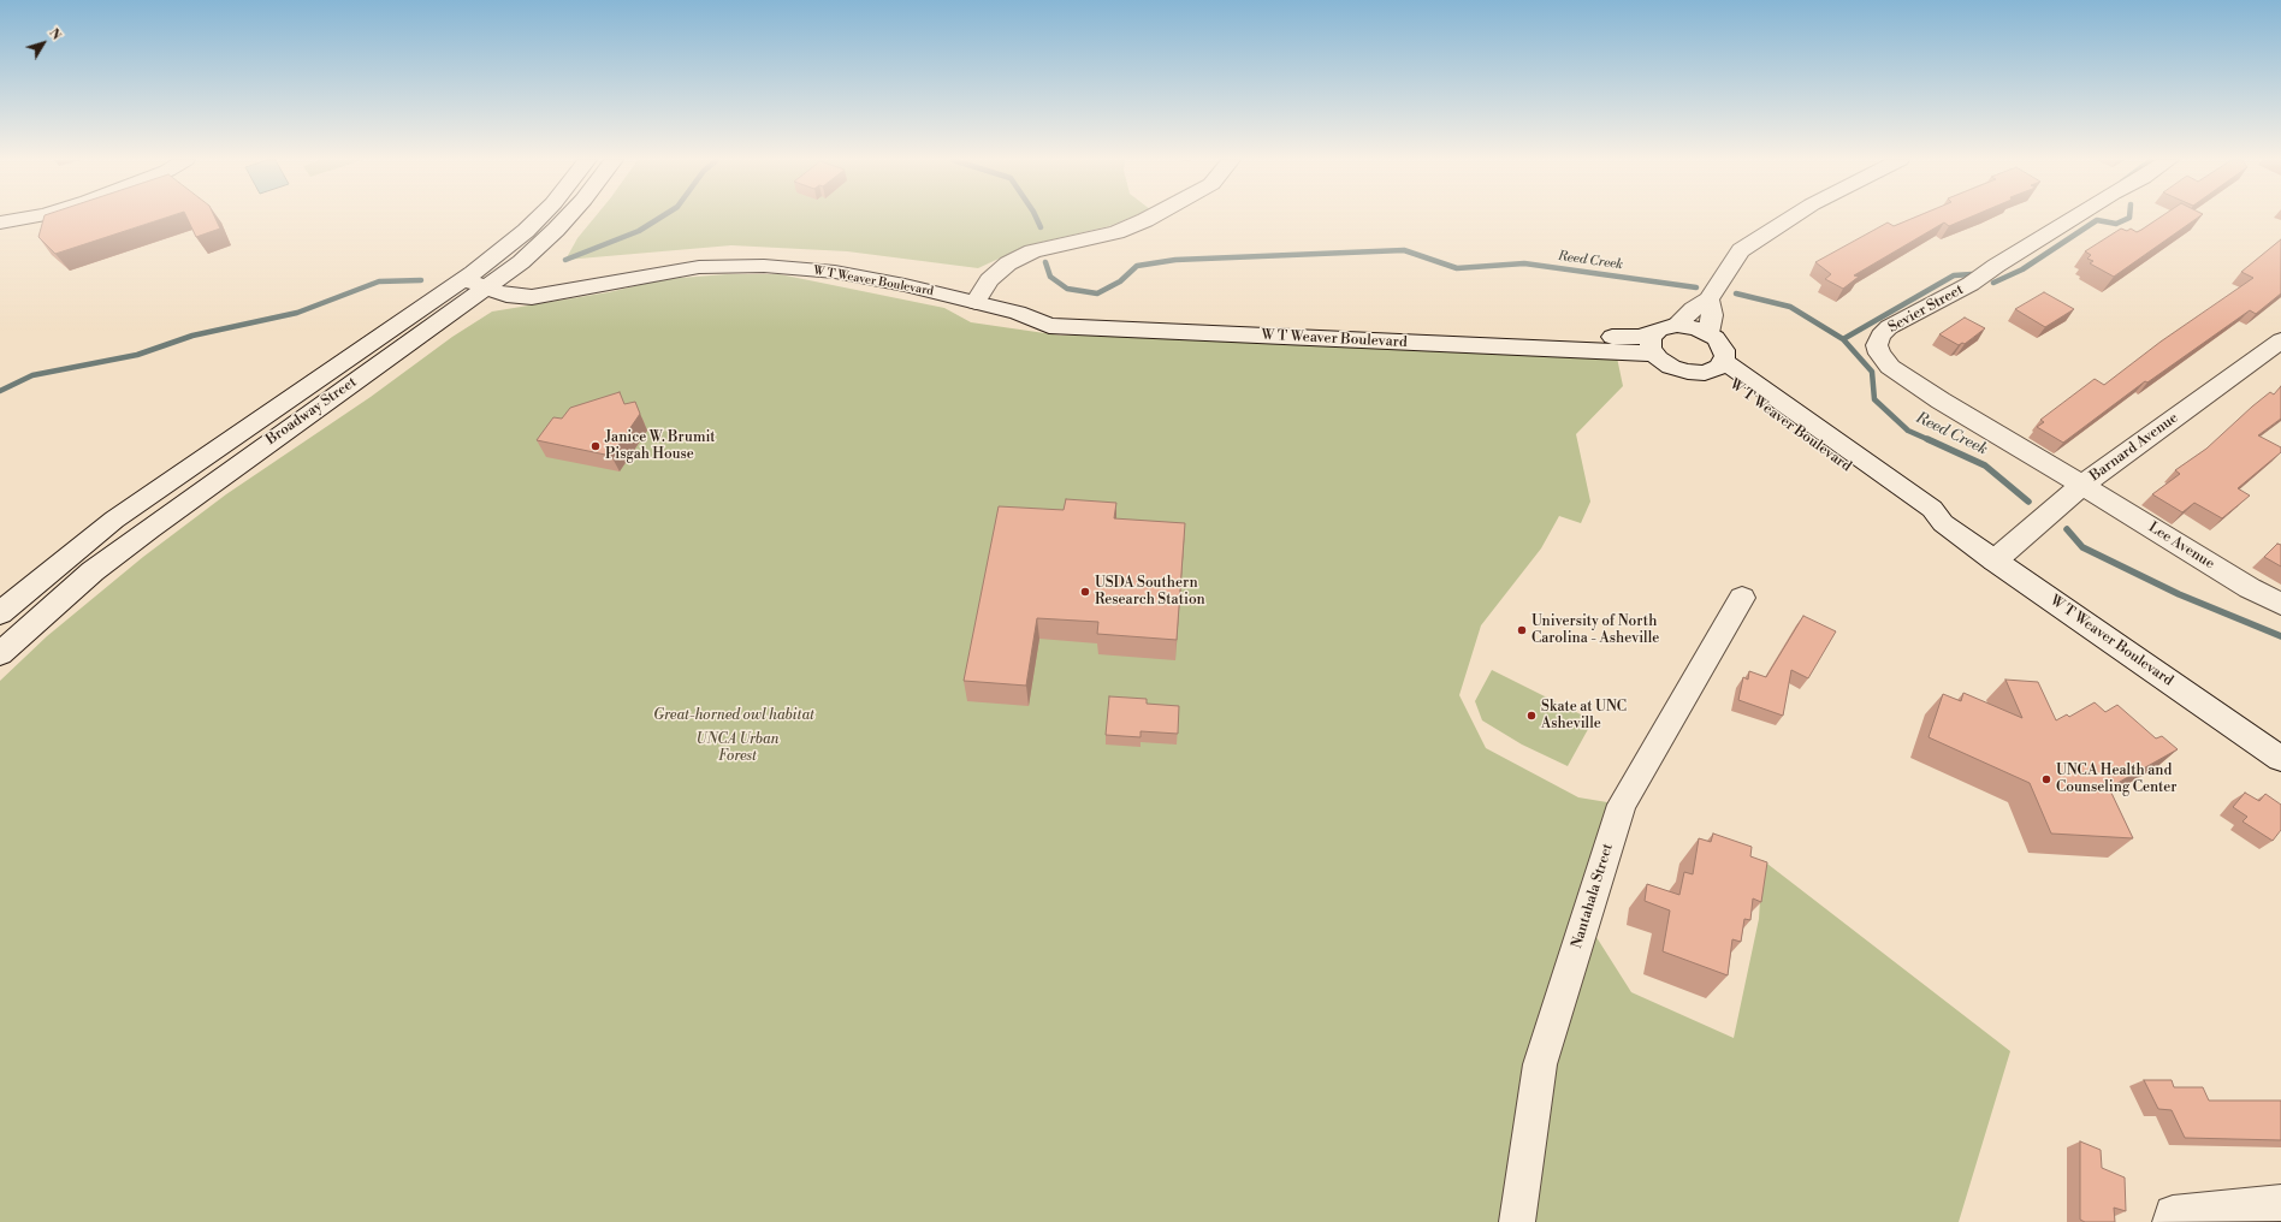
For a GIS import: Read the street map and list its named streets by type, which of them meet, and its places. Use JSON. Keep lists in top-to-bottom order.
{
  "streets": {
    "main road": [
      "W T Weaver Boulevard",
      "Sevier Street",
      "Broadway Street",
      "Barnard Avenue",
      "Lee Avenue",
      "Nantahala Street"
    ]
  },
  "crossings": [
    ["W T Weaver Boulevard", "Broadway Street"],
    ["W T Weaver Boulevard", "Barnard Avenue"],
    ["Sevier Street", "Barnard Avenue"],
    ["Sevier Street", "Lee Avenue"],
    ["Barnard Avenue", "Lee Avenue"]
  ],
  "water": ["Reed Creek"],
  "parks": ["Great-horned owl habitat", "UNCA Urban Forest"],
  "places": [
    "Janice W. Brumit Pisgah House",
    "USDA Southern Research Station",
    "University of North Carolina - Asheville",
    "Skate at UNC Asheville",
    "UNCA Health and Counseling Center"
  ],
  "north": "top right"
}
